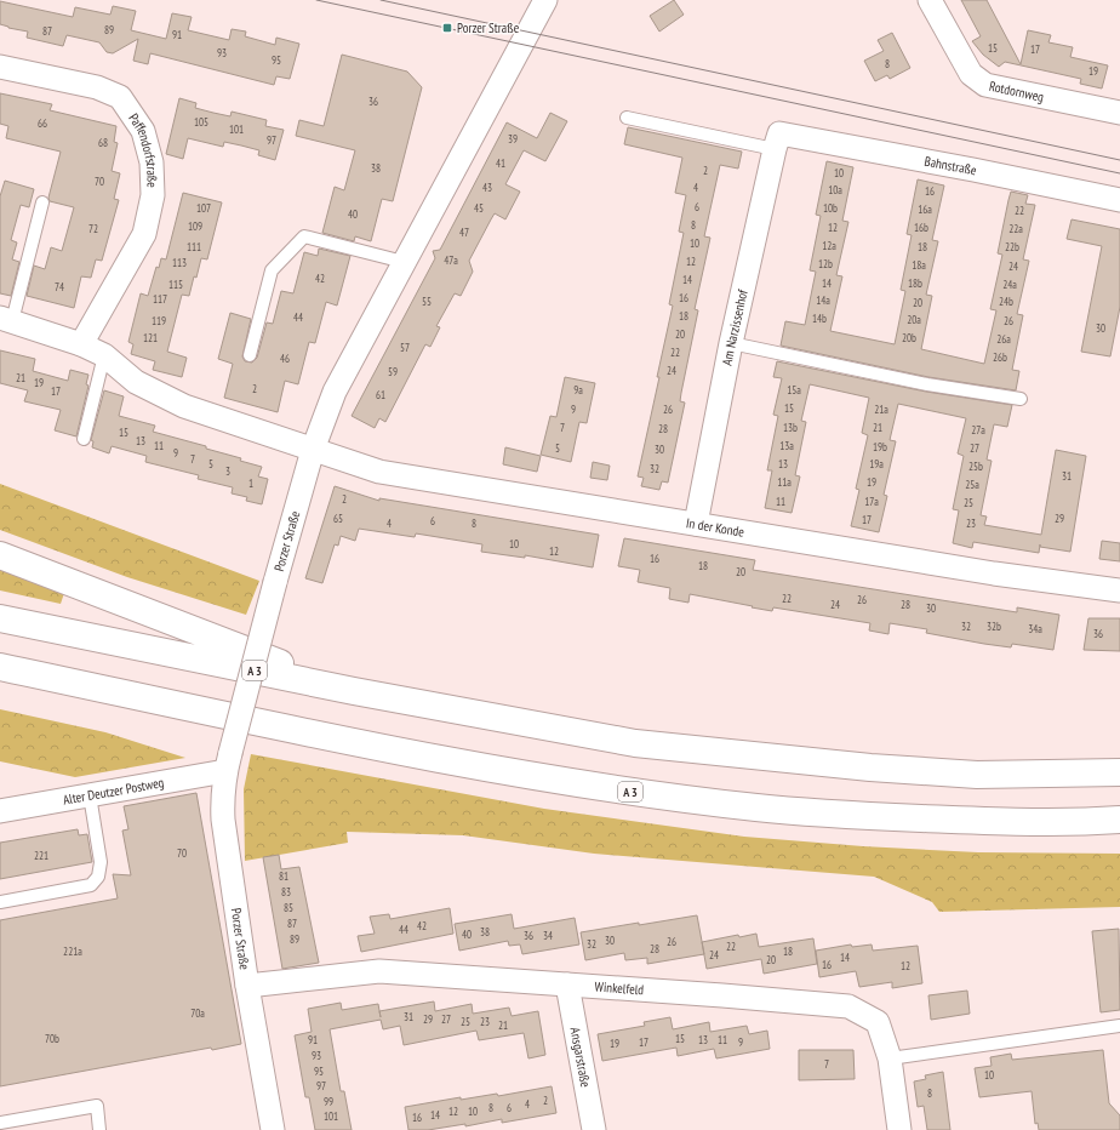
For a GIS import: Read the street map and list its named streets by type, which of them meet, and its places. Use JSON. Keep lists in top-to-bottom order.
{
  "streets": {
    "highway": ["A 3"],
    "street": [
      "Rotdornweg",
      "Paffendorfstraße",
      "Bahnstraße",
      "Am Narzissenhof",
      "In der Konde",
      "Porzer Straße",
      "Alter Deutzer Postweg",
      "Winkelfeld",
      "Ansgarstraße"
    ]
  },
  "crossings": [
    ["Bahnstraße", "Am Narzissenhof"],
    ["Am Narzissenhof", "In der Konde"],
    ["In der Konde", "Porzer Straße"],
    ["Porzer Straße", "Alter Deutzer Postweg"],
    ["Porzer Straße", "Winkelfeld"],
    ["Winkelfeld", "Ansgarstraße"]
  ],
  "places": {
    "transit": ["Porzer Straße"]
  },
  "house_numbers": [
    "89",
    "87",
    "91",
    "15",
    "17",
    "93",
    "95",
    "8",
    "19",
    "36",
    "105",
    "66",
    "101",
    "39",
    "97",
    "68",
    "41",
    "38",
    "2",
    "10",
    "70",
    "43",
    "4",
    "10a",
    "16",
    "6",
    "107",
    "45",
    "10b",
    "16a",
    "22",
    "40",
    "8",
    "109",
    "12",
    "16b",
    "72",
    "22a",
    "47",
    "10",
    "12a",
    "111",
    "18",
    "22b",
    "47a",
    "12",
    "113",
    "12b",
    "18a",
    "24",
    "42",
    "14",
    "14",
    "18b",
    "115",
    "24a",
    "74",
    "16",
    "117",
    "14a",
    "55",
    "24b",
    "20",
    "18",
    "44",
    "14b",
    "20a",
    "119",
    "26",
    "30",
    "20",
    "121",
    "20b",
    "26a",
    "57",
    "22",
    "26b",
    "46",
    "24",
    "59",
    "21",
    "19",
    "2",
    "9a",
    "15a",
    "17",
    "61",
    "15",
    "9",
    "26",
    "21a",
    "7",
    "13b",
    "21",
    "28",
    "27a",
    "15",
    "13",
    "11",
    "13a",
    "19b",
    "5",
    "27",
    "30",
    "9",
    "7",
    "5",
    "13",
    "19a",
    "25b",
    "32",
    "3",
    "31",
    "11a",
    "19",
    "1",
    "25a",
    "2",
    "11",
    "17a",
    "25",
    "65",
    "29",
    "17",
    "6",
    "4",
    "8",
    "23",
    "10",
    "12",
    "16",
    "18",
    "20",
    "22",
    "26",
    "24",
    "28",
    "30",
    "32",
    "32b",
    "34a",
    "36",
    "70",
    "221",
    "81",
    "83",
    "85",
    "87",
    "42",
    "44",
    "38",
    "40",
    "36",
    "34",
    "89",
    "30",
    "26",
    "32",
    "22",
    "28",
    "221a",
    "18",
    "24",
    "14",
    "20",
    "16",
    "12",
    "70a",
    "31",
    "29",
    "27",
    "25",
    "23",
    "21",
    "70b",
    "15",
    "91",
    "13",
    "11",
    "17",
    "9",
    "19",
    "93",
    "7",
    "95",
    "10",
    "97",
    "8",
    "2",
    "99",
    "4",
    "8",
    "6",
    "12",
    "10",
    "14",
    "101",
    "16"
  ]
}
